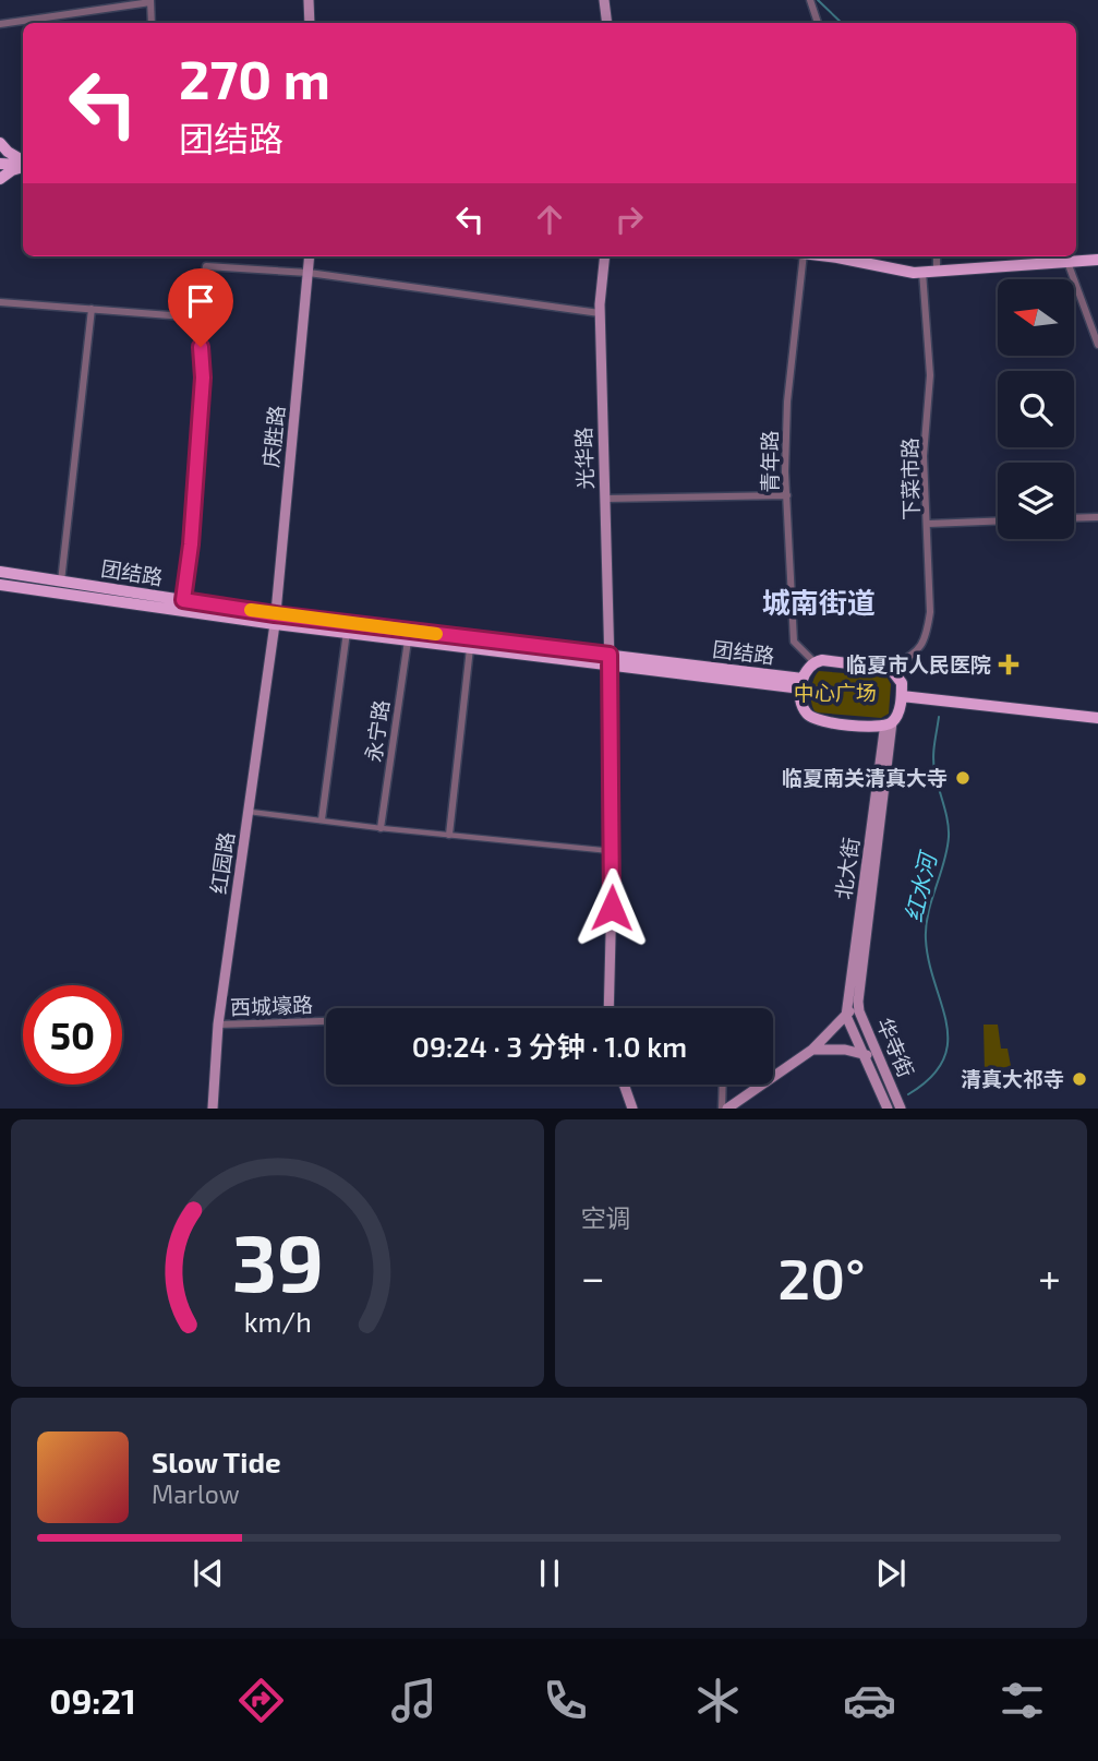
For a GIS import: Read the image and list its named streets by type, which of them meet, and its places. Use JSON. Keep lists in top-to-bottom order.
{
  "streets": {
    "main road": [
      "庆胜路",
      "光华路",
      "团结路",
      "红园路",
      "北大街",
      "华寺街"
    ],
    "street": [
      "青年路",
      "下菜市路",
      "永宁路",
      "西城壕路"
    ]
  },
  "crossings": [
    ["庆胜路", "团结路"],
    ["庆胜路", "红园路"],
    ["光华路", "团结路"],
    ["青年路", "下菜市路"],
    ["青年路", "团结路"],
    ["青年路", "北大街"],
    ["下菜市路", "团结路"],
    ["下菜市路", "北大街"],
    ["团结路", "永宁路"],
    ["团结路", "红园路"],
    ["团结路", "北大街"],
    ["红园路", "西城壕路"],
    ["北大街", "华寺街"]
  ],
  "districts": ["城南街道"],
  "water": ["红水河"],
  "parks": ["中心广场"],
  "places": {
    "health": ["临夏市人民医院"],
    "other": ["临夏南关清真大寺", "清真大祁寺"]
  },
  "north": "left",
  "page": {
    "turn": ["270 m", "团结路"],
    "limit": "50",
    "trip": "09:24 · 3 分钟 · 1.0 km",
    "tile": "空调",
    "heat": ["−", "20°", "+"],
    "song": ["Slow Tide", "Marlow"],
    "tabs": "09:21",
    "gauge": ["39", "km/h"]
  }
}
